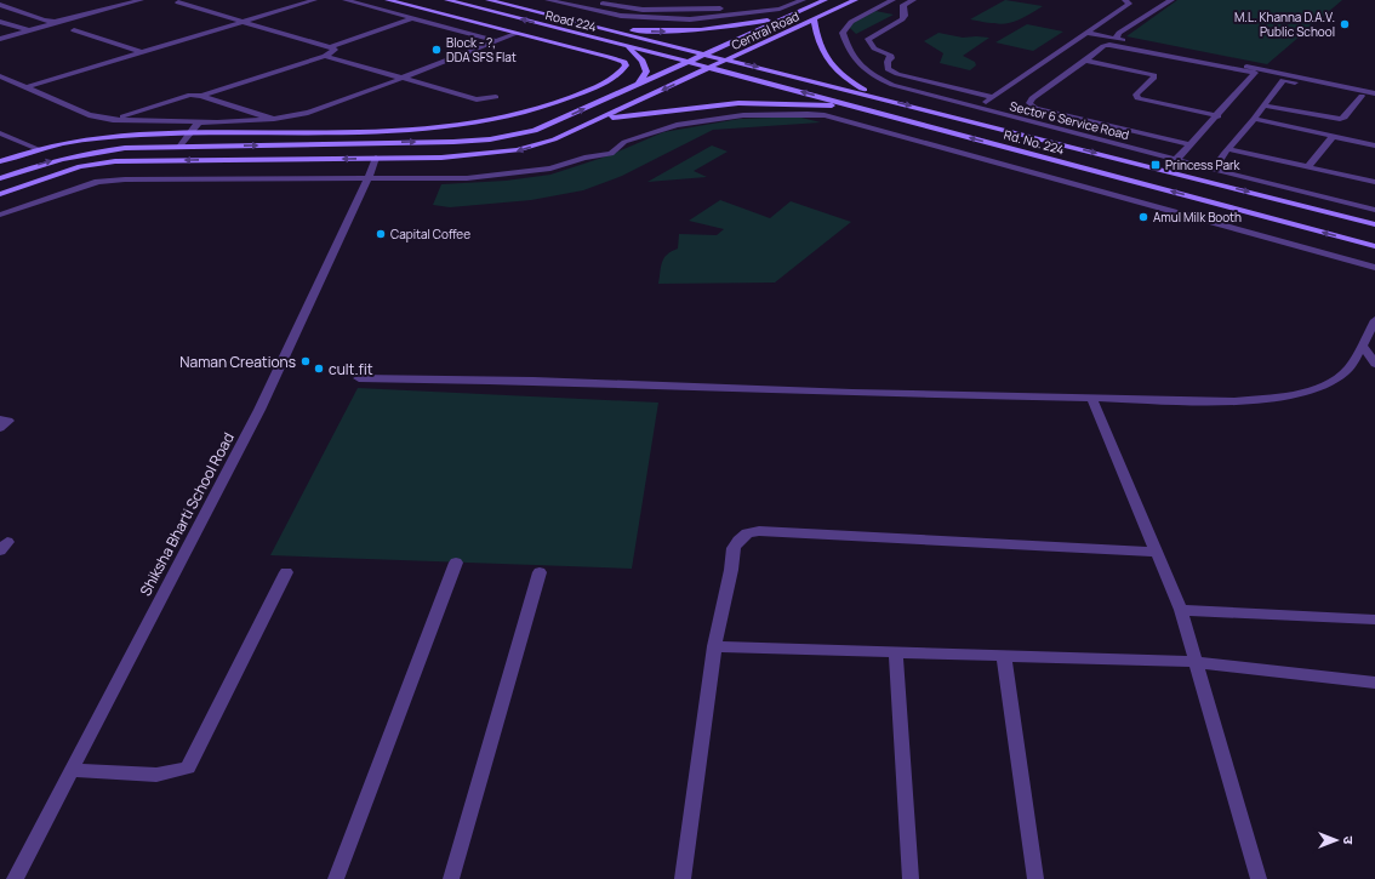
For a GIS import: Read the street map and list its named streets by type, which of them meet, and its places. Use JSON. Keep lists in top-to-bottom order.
{
  "streets": {
    "main road": ["Road 224", "Central Road", "Rd. No. 224"],
    "street": ["Sector 6 Service Road", "Shiksha Bharti School Road"]
  },
  "crossings": [
    ["Road 224", "Central Road"],
    ["Road 224", "Rd. No. 224"],
    ["Central Road", "Rd. No. 224"],
    ["Central Road", "Shiksha Bharti School Road"]
  ],
  "places": {
    "other": [
      "M.L. Khanna D.A.V. Public School",
      "Block - ?, DDA SFS Flat",
      "Amul Milk Booth",
      "Capital Coffee",
      "Naman Creations",
      "cult.fit"
    ],
    "transit": ["Princess Park"]
  },
  "north": "right"
}
